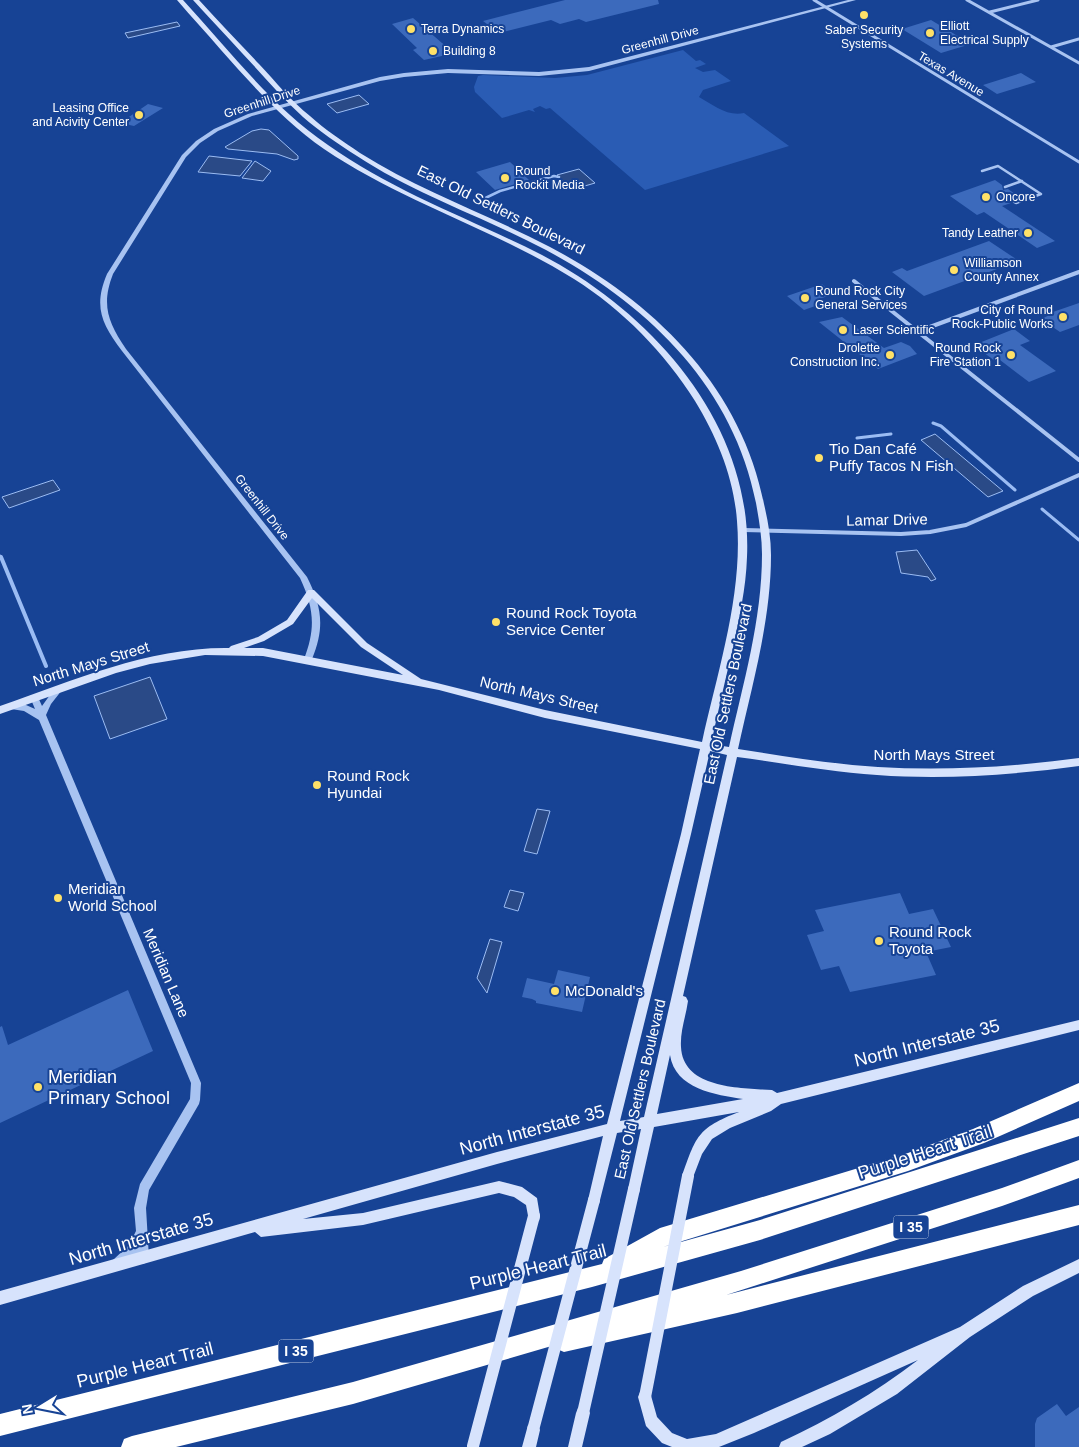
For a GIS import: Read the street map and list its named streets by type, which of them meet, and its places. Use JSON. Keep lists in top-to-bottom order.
{
  "streets": {
    "highway": ["Purple Heart Trail", "I 35"],
    "main road": ["East Old Settlers Boulevard", "North Mays Street", "North Interstate 35"],
    "street": [
      "Greenhill Drive",
      "Texas Avenue",
      "Lamar Drive",
      "Meridian Lane"
    ]
  },
  "crossings": [
    ["Greenhill Drive", "Texas Avenue"],
    ["Greenhill Drive", "East Old Settlers Boulevard"],
    ["Greenhill Drive", "North Mays Street"],
    ["East Old Settlers Boulevard", "Lamar Drive"],
    ["East Old Settlers Boulevard", "North Mays Street"],
    ["East Old Settlers Boulevard", "North Interstate 35"],
    ["North Mays Street", "Meridian Lane"],
    ["Meridian Lane", "North Interstate 35"]
  ],
  "places": [
    "Saber Security Systems",
    "Terra Dynamics",
    "Elliott Electrical Supply",
    "Building 8",
    "Leasing Office and Acivity Center",
    "Round Rockit Media",
    "Oncore",
    "Tandy Leather",
    "Williamson County Annex",
    "Round Rock City General Services",
    "City of Round Rock-Public Works",
    "Laser Scientific",
    "Drolette Construction Inc.",
    "Round Rock Fire Station 1",
    "Tio Dan Café Puffy Tacos N Fish",
    "Round Rock Toyota Service Center",
    "Round Rock Hyundai",
    "Meridian World School",
    "Round Rock Toyota",
    "McDonald's",
    "Meridian Primary School"
  ],
  "north": "left"
}
